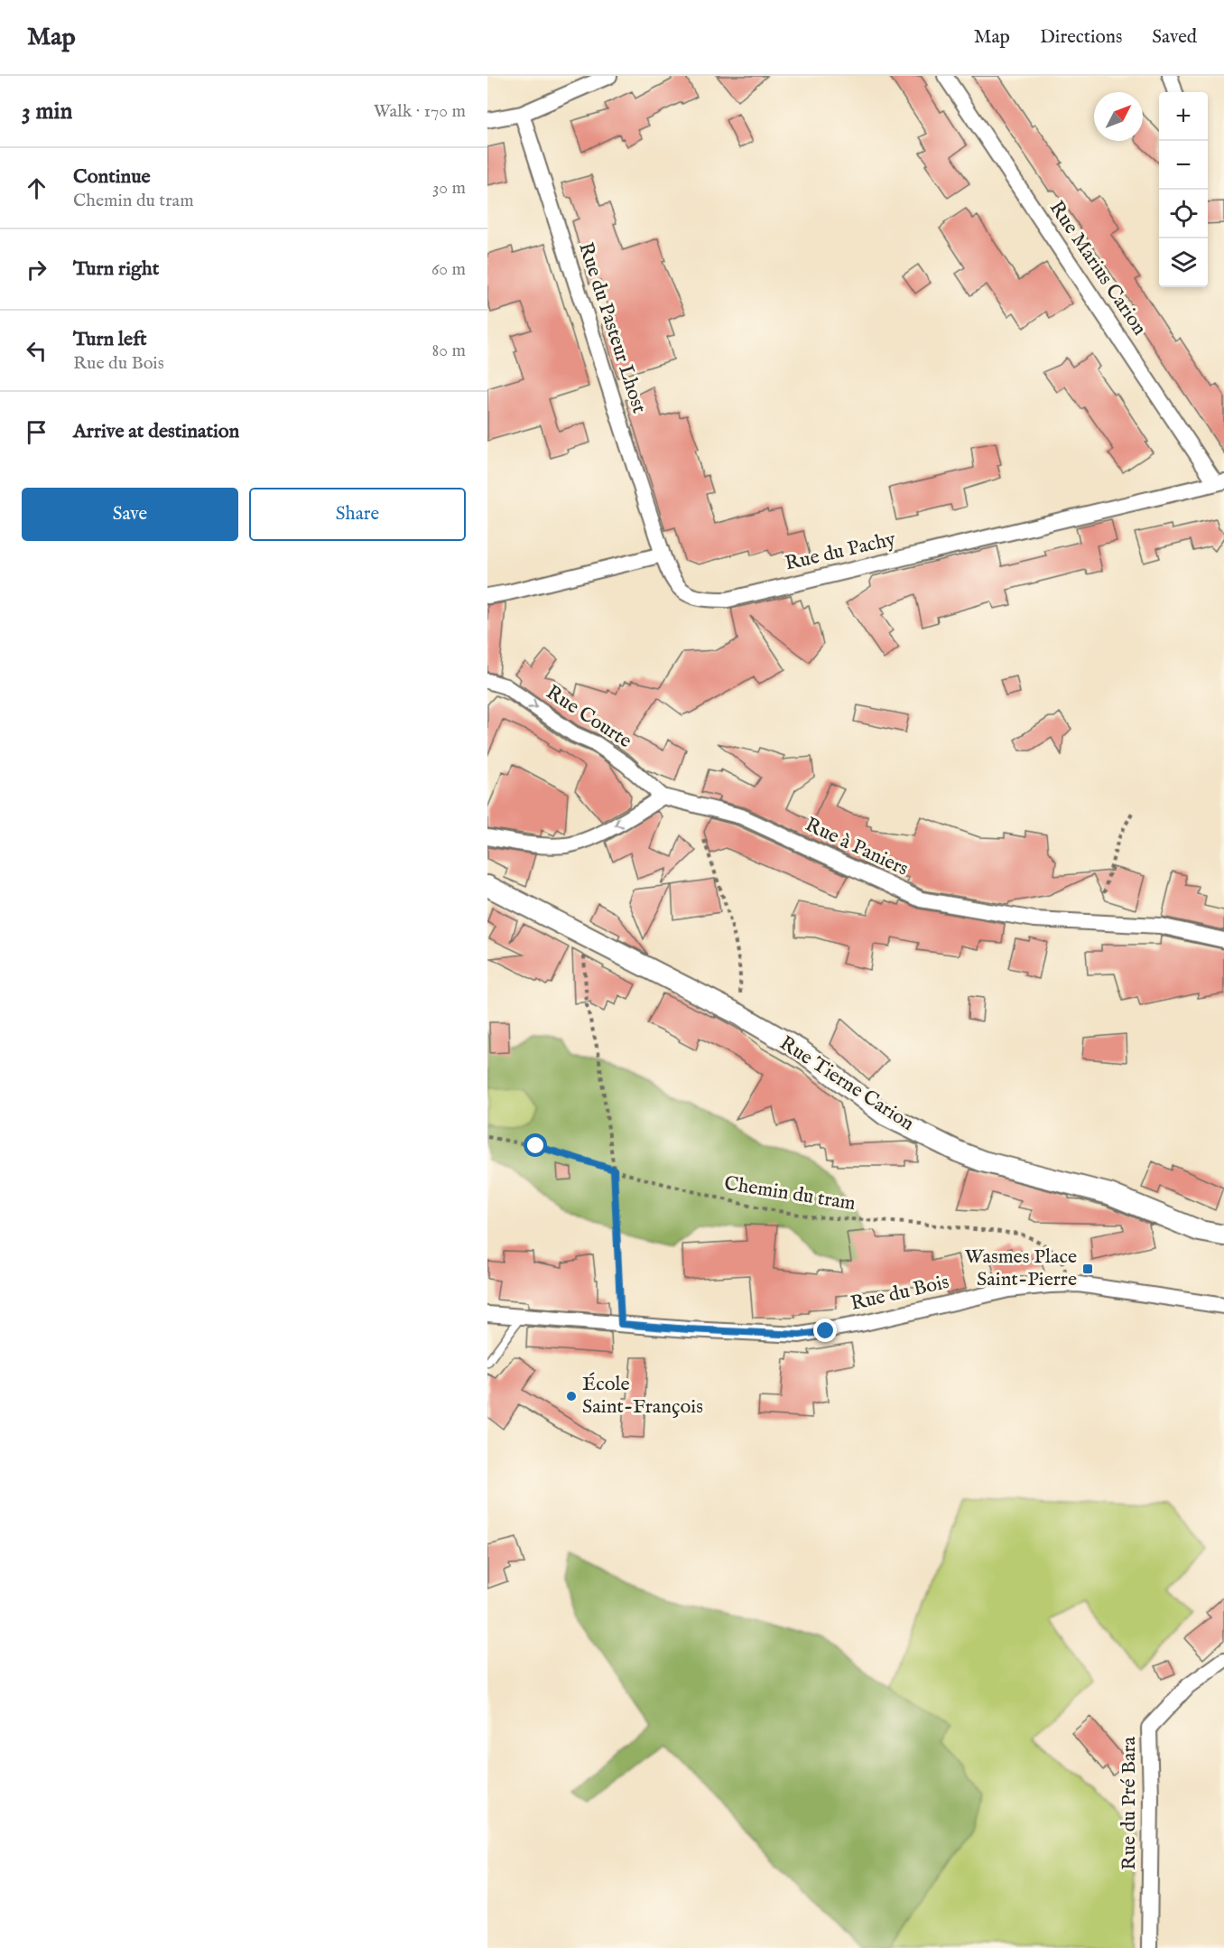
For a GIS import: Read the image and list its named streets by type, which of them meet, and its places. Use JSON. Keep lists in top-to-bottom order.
{
  "streets": {
    "street": [
      "Rue Marius Carion",
      "Rue du Pasteur Lhost",
      "Rue du Pachy",
      "Rue Courte",
      "Rue à Paniers",
      "Rue Tierne Carion",
      "Rue du Bois",
      "Rue du Pré Bara"
    ],
    "path": ["Chemin du tram"]
  },
  "crossings": [
    ["Rue Marius Carion", "Rue du Pachy"],
    ["Rue du Pasteur Lhost", "Rue du Pachy"],
    ["Rue Courte", "Rue à Paniers"],
    ["Chemin du tram", "Rue du Bois"]
  ],
  "one_way": ["Rue Courte"],
  "places": {
    "transit": ["Wasmes Place Saint-Pierre"],
    "other": ["École Saint-François"]
  },
  "north": "top right",
  "page": {
    "header": "Map",
    "nav": ["Map", "Directions", "Saved"],
    "heading": ["3 min", "Walk · 170 m"],
    "map_buttons": ["+", "−"],
    "list": [
      ["Continue", "Chemin du tram", "30 m"],
      ["Turn right", "60 m"],
      ["Turn left", "Rue du Bois", "80 m"],
      "Arrive at destination"
    ],
    "buttons": ["Save", "Share"]
  }
}
